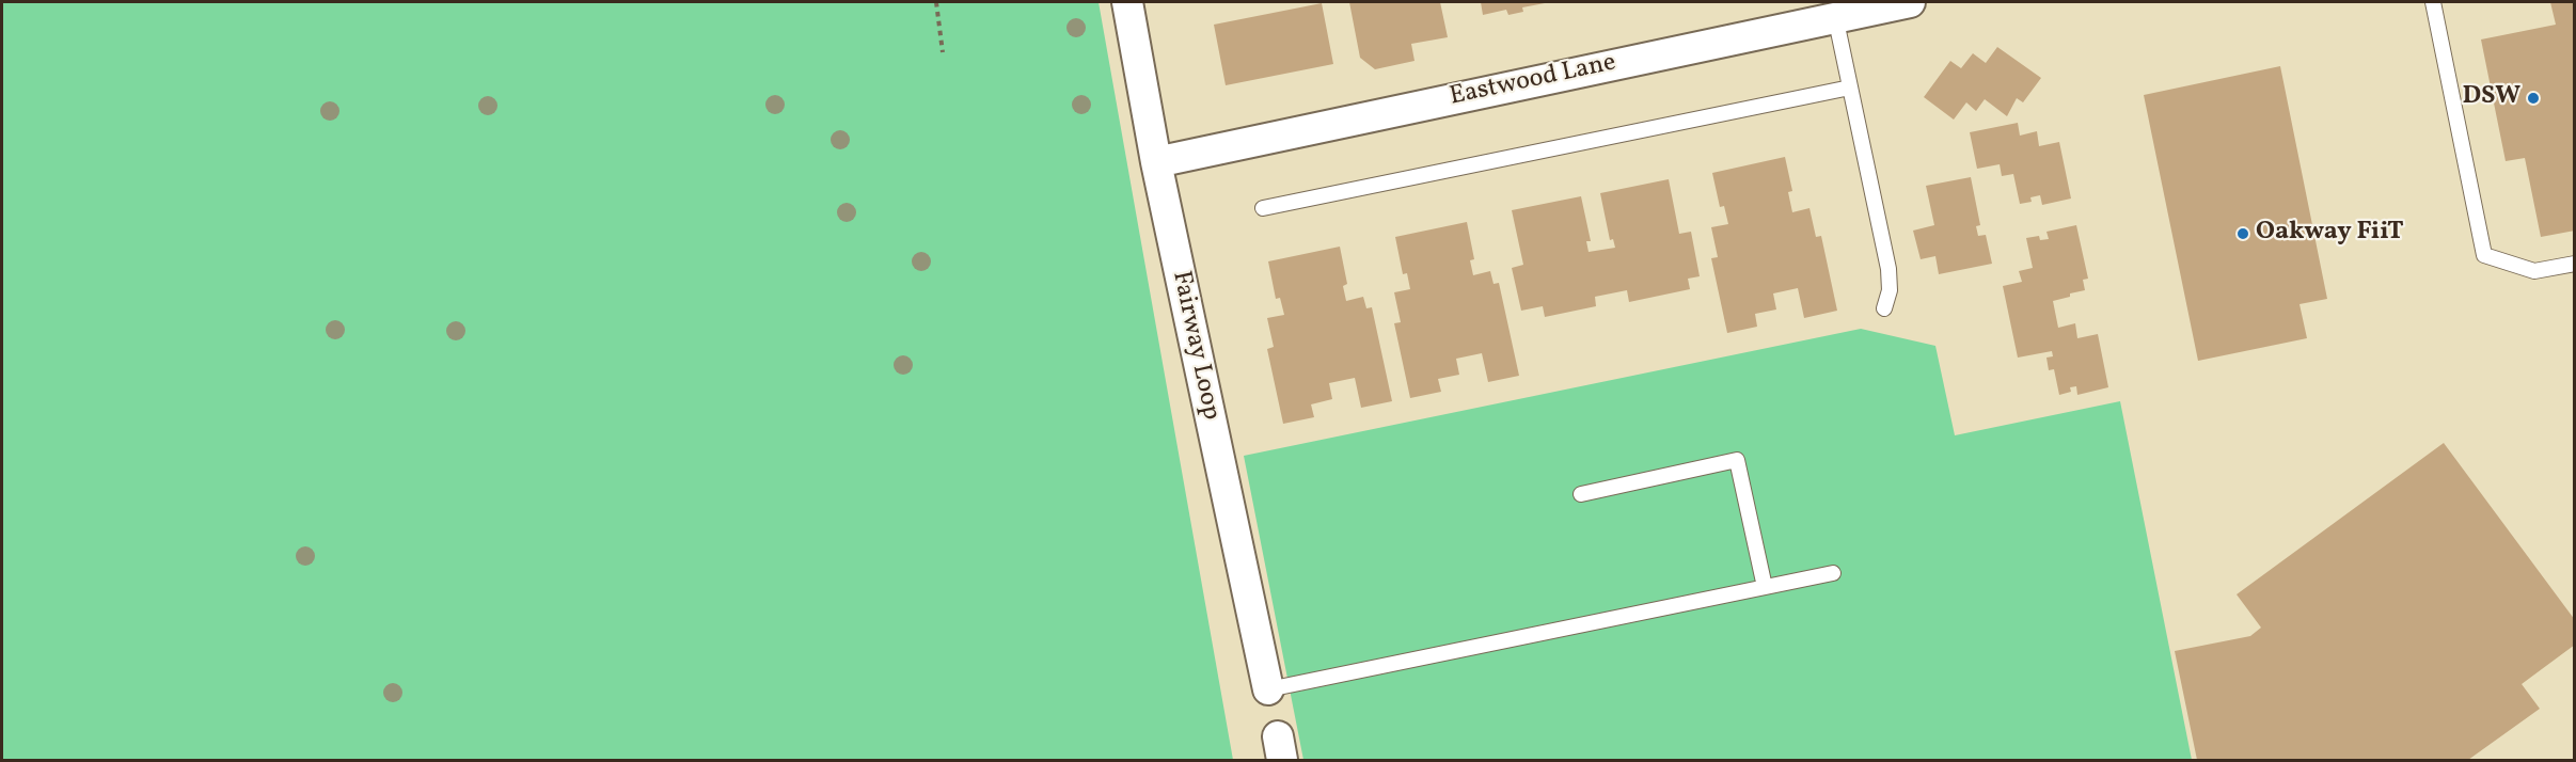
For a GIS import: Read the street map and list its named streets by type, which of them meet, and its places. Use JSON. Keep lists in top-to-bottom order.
{
  "streets": {
    "street": ["Eastwood Lane", "Fairway Loop"]
  },
  "crossings": [
    ["Eastwood Lane", "Fairway Loop"]
  ],
  "places": ["DSW", "Oakway FiiT"]
}
